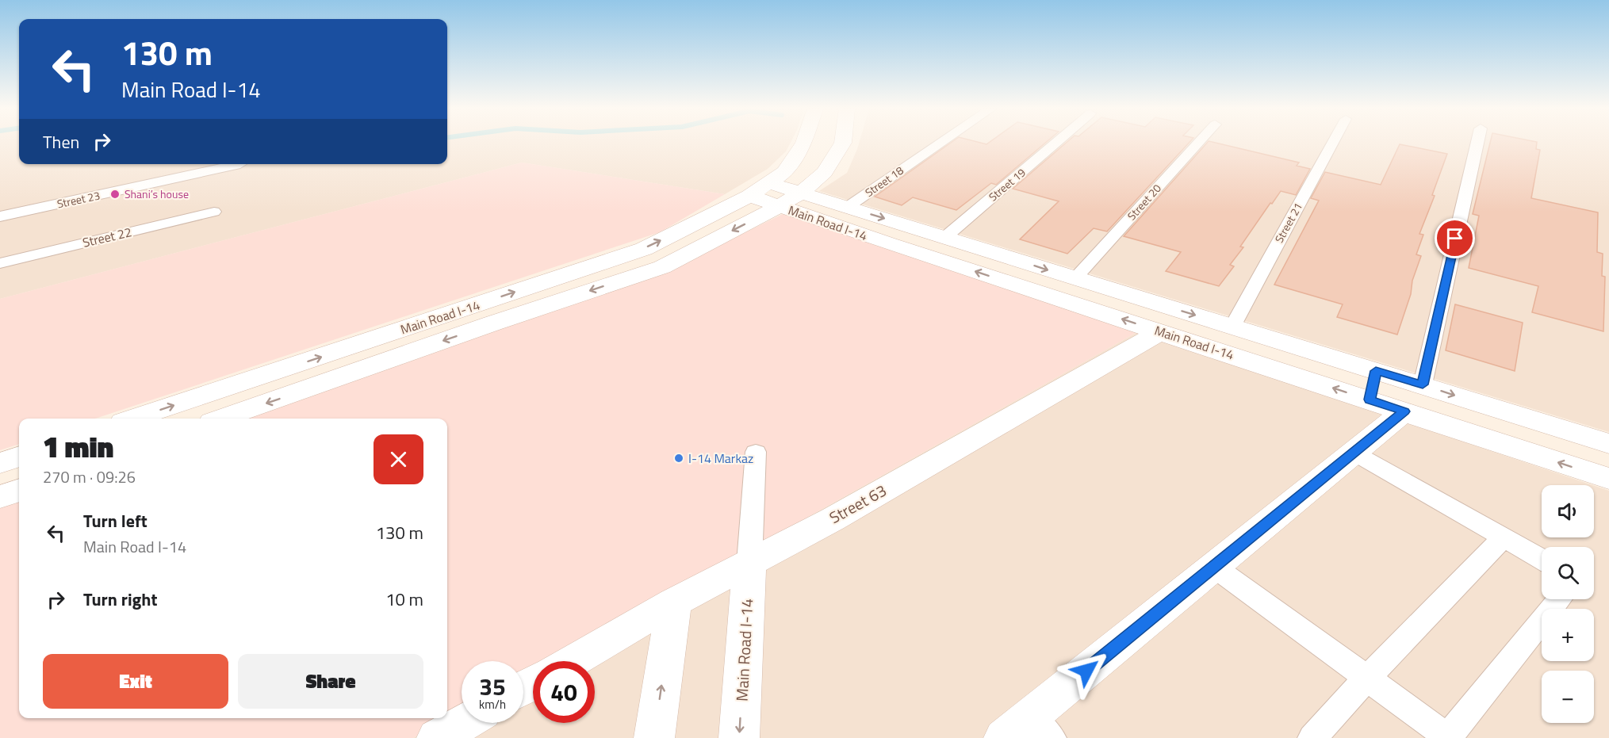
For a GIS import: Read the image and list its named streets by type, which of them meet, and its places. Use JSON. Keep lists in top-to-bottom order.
{
  "streets": {
    "main road": ["Main Road I-14", "Street 63"],
    "street": [
      "Street 18",
      "Street 19",
      "Street 23",
      "Street 20",
      "Street 21",
      "Street 22"
    ]
  },
  "crossings": [
    ["Street 18", "Main Road I-14"],
    ["Street 19", "Main Road I-14"],
    ["Street 20", "Main Road I-14"],
    ["Main Road I-14", "Street 21"],
    ["Main Road I-14", "Street 63"]
  ],
  "places": ["Shani’s house", "I-14 Markaz"],
  "page": {
    "turn": ["130 m", "Main Road I-14"],
    "then": "Then",
    "heading": ["1 min", "270 m · 09:26"],
    "map_buttons": ["+", "−"],
    "list": [
      {
        "name": "Turn left",
        "note": "Main Road I-14",
        "value": "130 m"
      },
      {
        "name": "Turn right",
        "value": "10 m"
      }
    ],
    "buttons": ["Exit", "Share"],
    "speed": "35 km/h",
    "limit": "40"
  }
}
